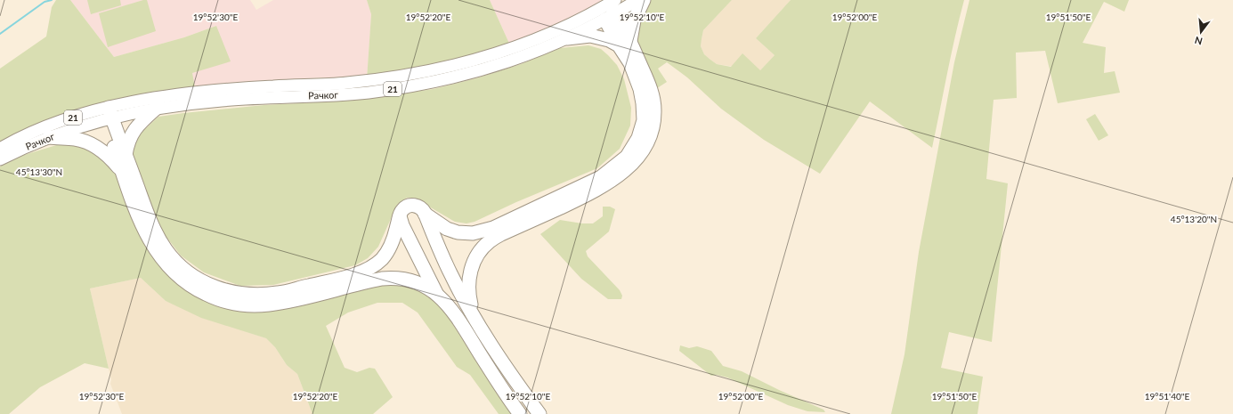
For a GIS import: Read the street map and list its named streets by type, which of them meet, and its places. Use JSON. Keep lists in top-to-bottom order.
{
  "streets": {
    "main road": ["21", "Рачког"]
  },
  "north": "bottom",
  "coordinates": [
    "19°52'30\"E",
    "19°52'20\"E",
    "19°52'10\"E",
    "19°52'00\"E",
    "19°51'50\"E",
    "45°13'30\"N",
    "45°13'20\"N",
    "19°51'40\"E"
  ]
}
